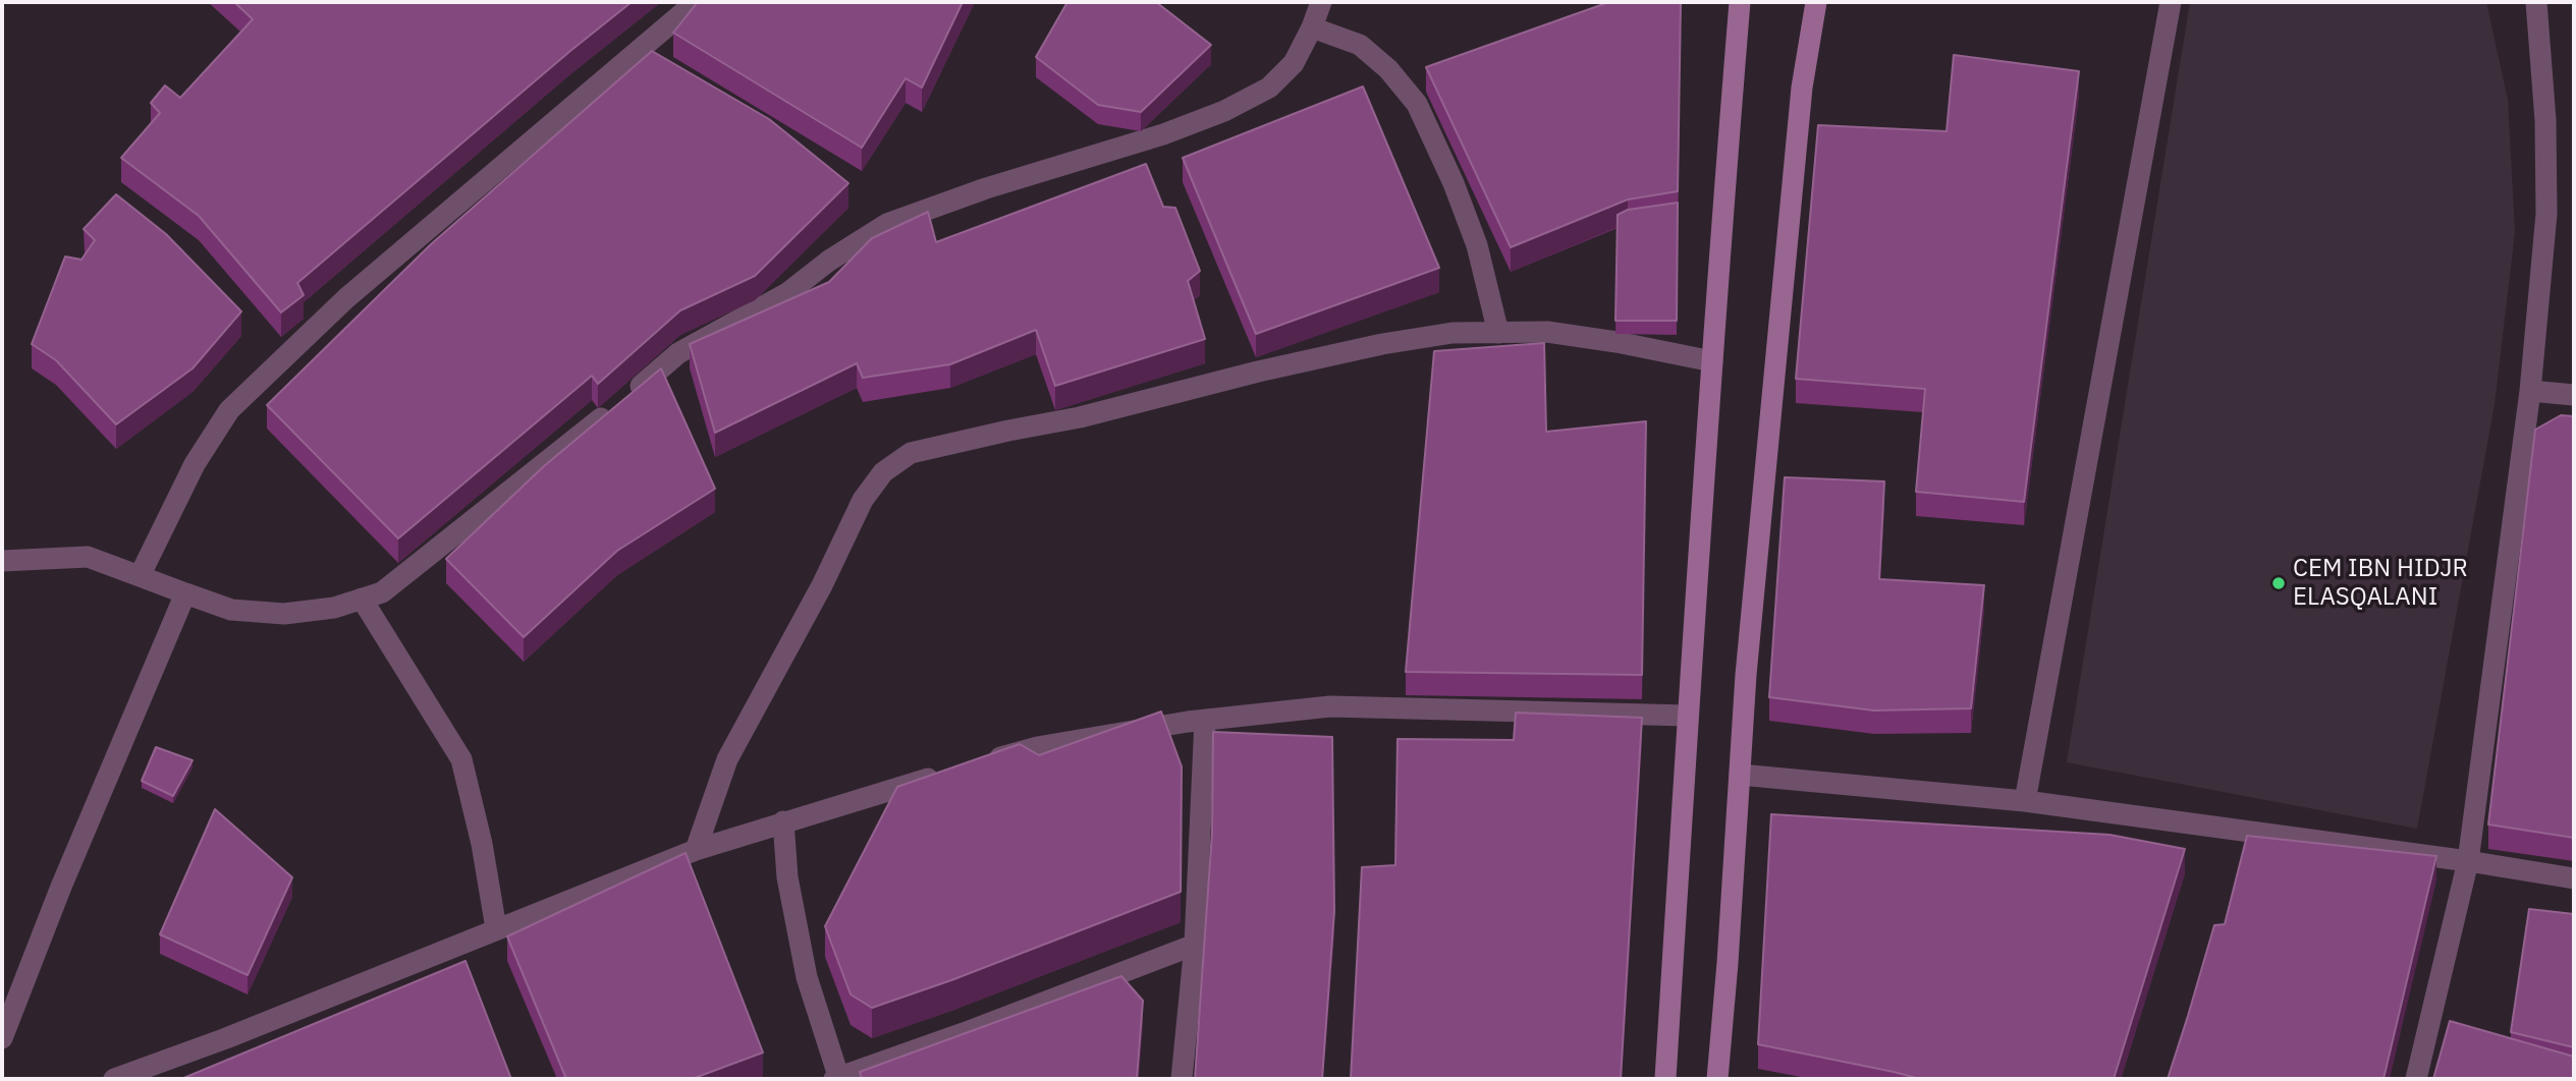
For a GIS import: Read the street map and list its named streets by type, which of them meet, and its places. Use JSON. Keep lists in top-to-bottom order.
{
  "places": ["CEM IBN HIDJR ELASQALANI"]
}
